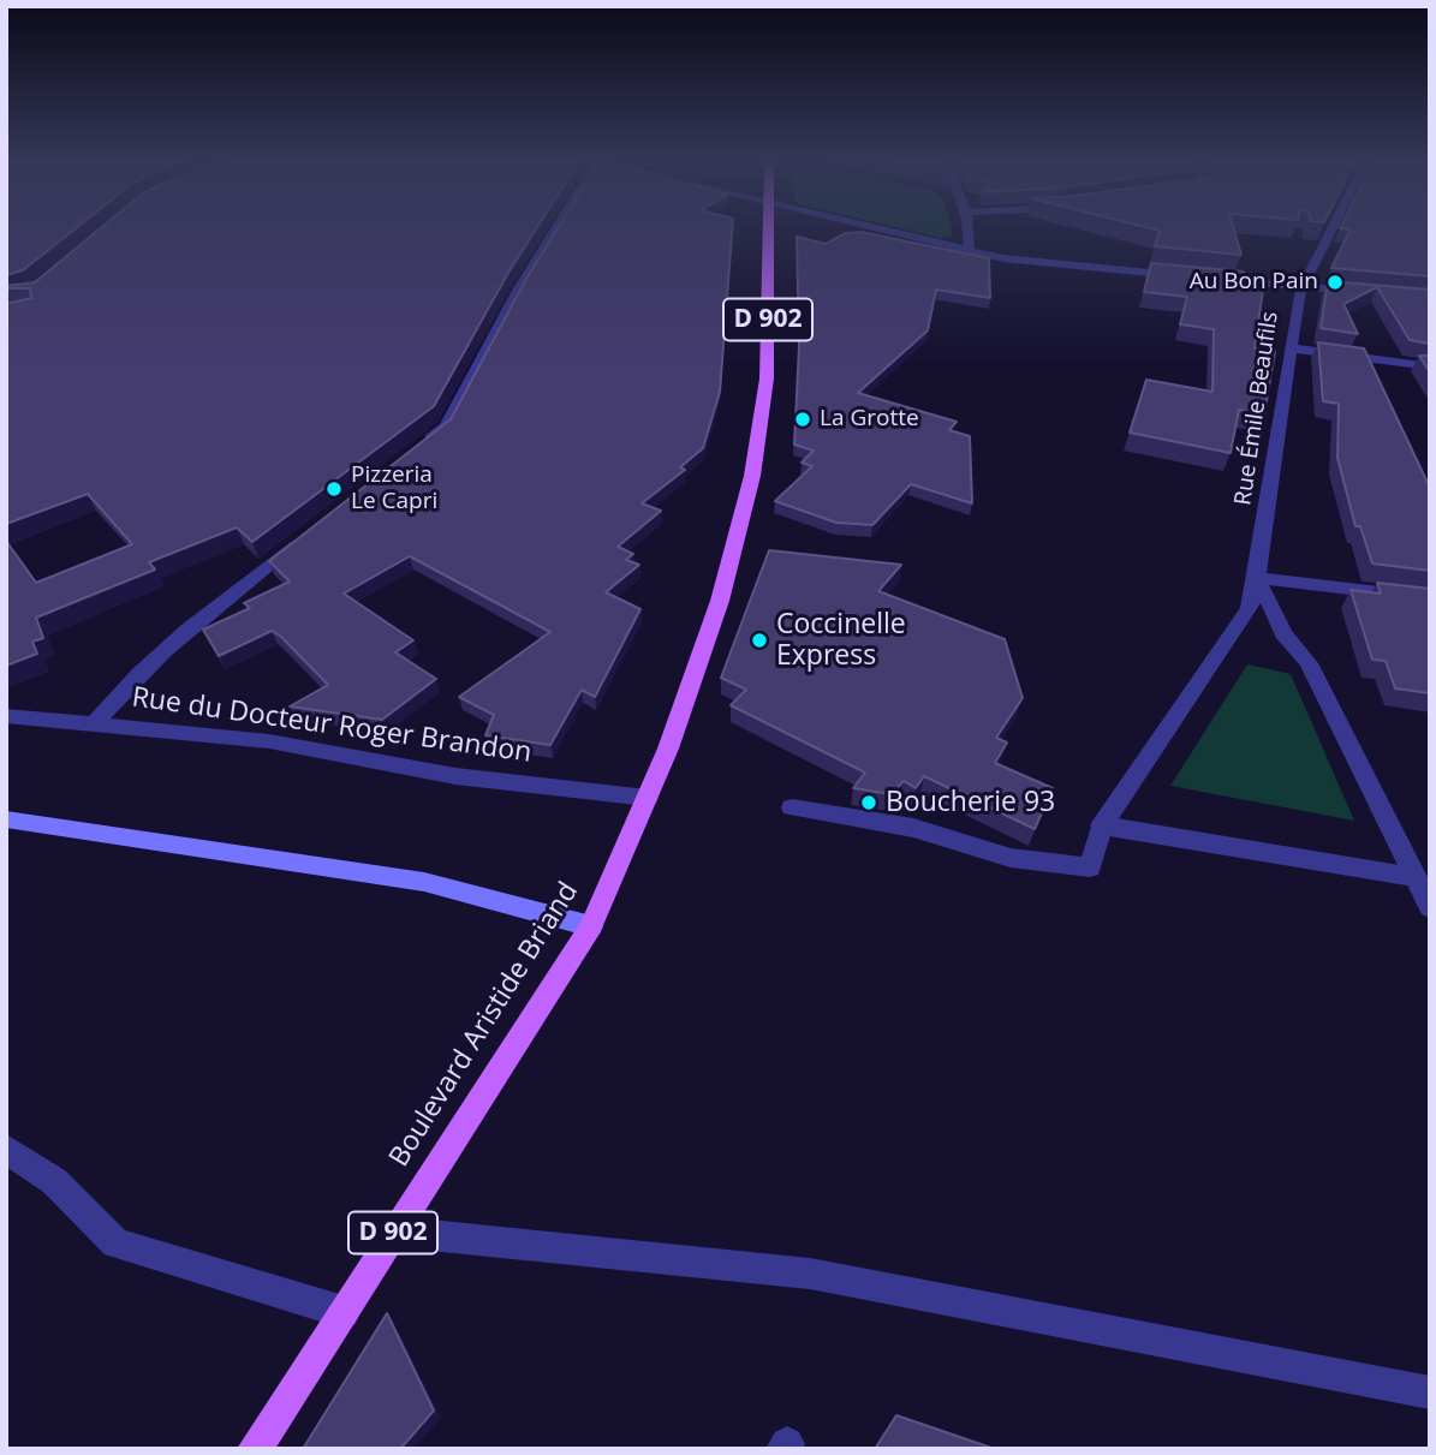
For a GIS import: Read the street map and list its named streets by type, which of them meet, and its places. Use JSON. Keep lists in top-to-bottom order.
{
  "streets": {
    "main road": ["D 902", "Boulevard Aristide Briand"],
    "street": ["Rue Émile Beaufils", "Rue du Docteur Roger Brandon"]
  },
  "crossings": [
    ["Rue du Docteur Roger Brandon", "Boulevard Aristide Briand"]
  ],
  "places": [
    "Au Bon Pain",
    "La Grotte",
    "Pizzeria Le Capri",
    "Coccinelle Express",
    "Boucherie 93"
  ]
}
